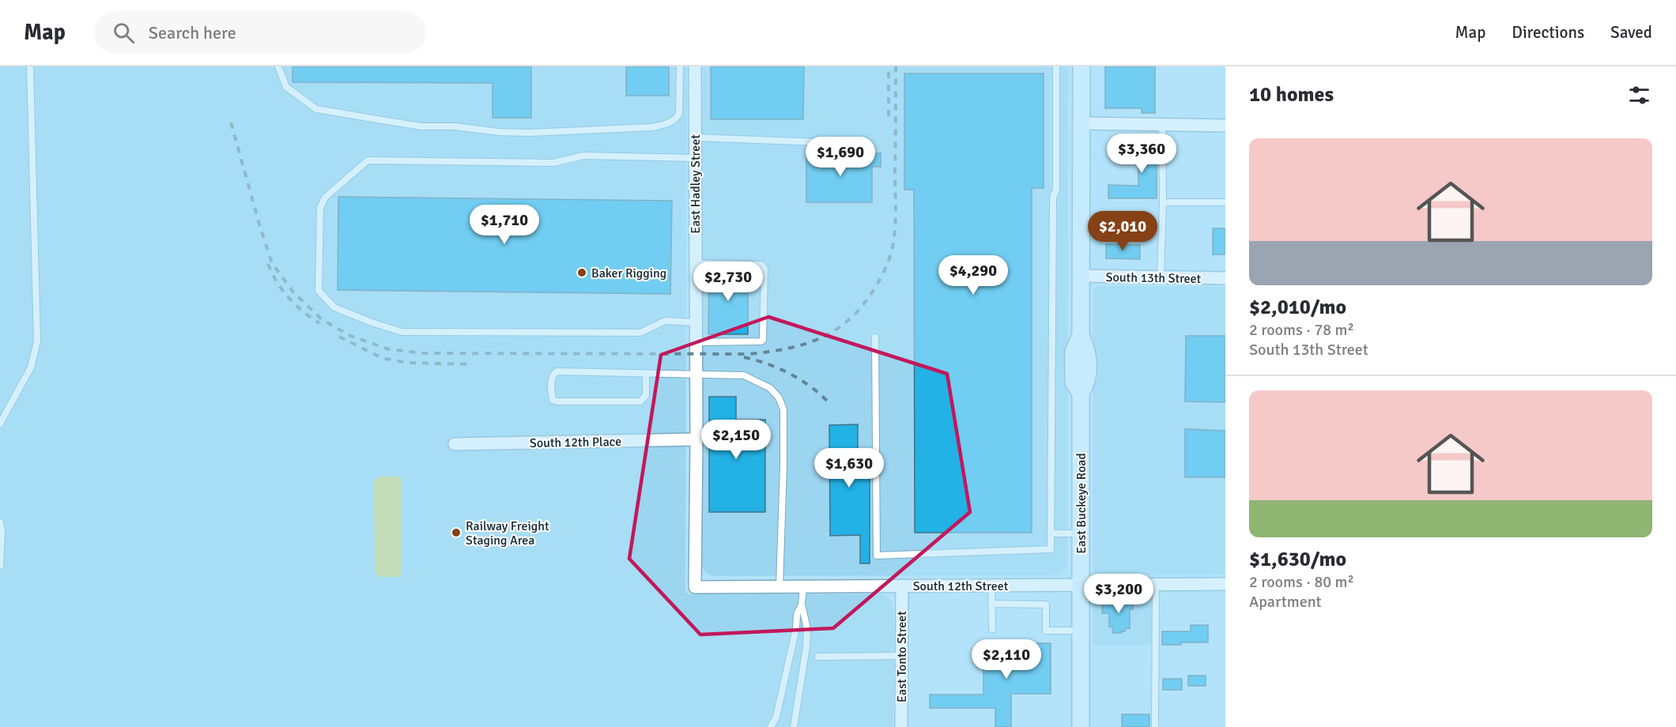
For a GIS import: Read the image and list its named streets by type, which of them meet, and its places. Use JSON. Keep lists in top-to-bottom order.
{
  "streets": {
    "main road": ["East Buckeye Road"],
    "street": [
      "East Hadley Street",
      "South 13th Street",
      "South 12th Place",
      "South 12th Street",
      "East Tonto Street"
    ]
  },
  "crossings": [
    ["East Hadley Street", "South 12th Place"],
    ["East Hadley Street", "South 12th Street"],
    ["South 13th Street", "East Buckeye Road"],
    ["East Buckeye Road", "South 12th Street"],
    ["South 12th Street", "East Tonto Street"]
  ],
  "places": ["Baker Rigging", "Railway Freight Staging Area"],
  "page": {
    "header": "Map",
    "search": "Search here",
    "nav": ["Map", "Directions", "Saved"],
    "heading": "10 homes",
    "list": [
      {
        "name": "$2,010/mo",
        "note": "2 rooms · 78 m² · South 13th Street"
      },
      {
        "name": "$1,630/mo",
        "note": "2 rooms · 80 m² · Apartment"
      }
    ],
    "price": [
      "$3,360",
      "$1,690",
      "$1,710",
      "$2,010",
      "$4,290",
      "$2,730",
      "$2,150",
      "$1,630",
      "$3,200",
      "$2,110"
    ]
  }
}
